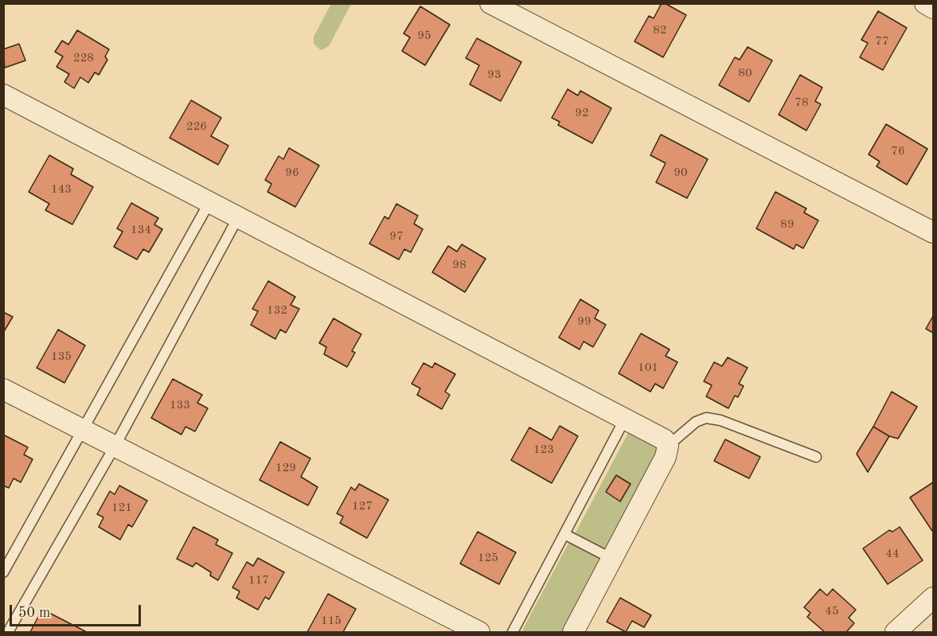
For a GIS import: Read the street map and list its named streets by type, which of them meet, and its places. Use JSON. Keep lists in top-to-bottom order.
{
  "house_numbers": [
    "82",
    "95",
    "77",
    "228",
    "80",
    "93",
    "78",
    "92",
    "226",
    "76",
    "96",
    "90",
    "143",
    "89",
    "134",
    "97",
    "98",
    "132",
    "99",
    "135",
    "101",
    "133",
    "123",
    "129",
    "127",
    "121",
    "44",
    "125",
    "117",
    "45",
    "115"
  ],
  "scale_bar": "50 m"
}
